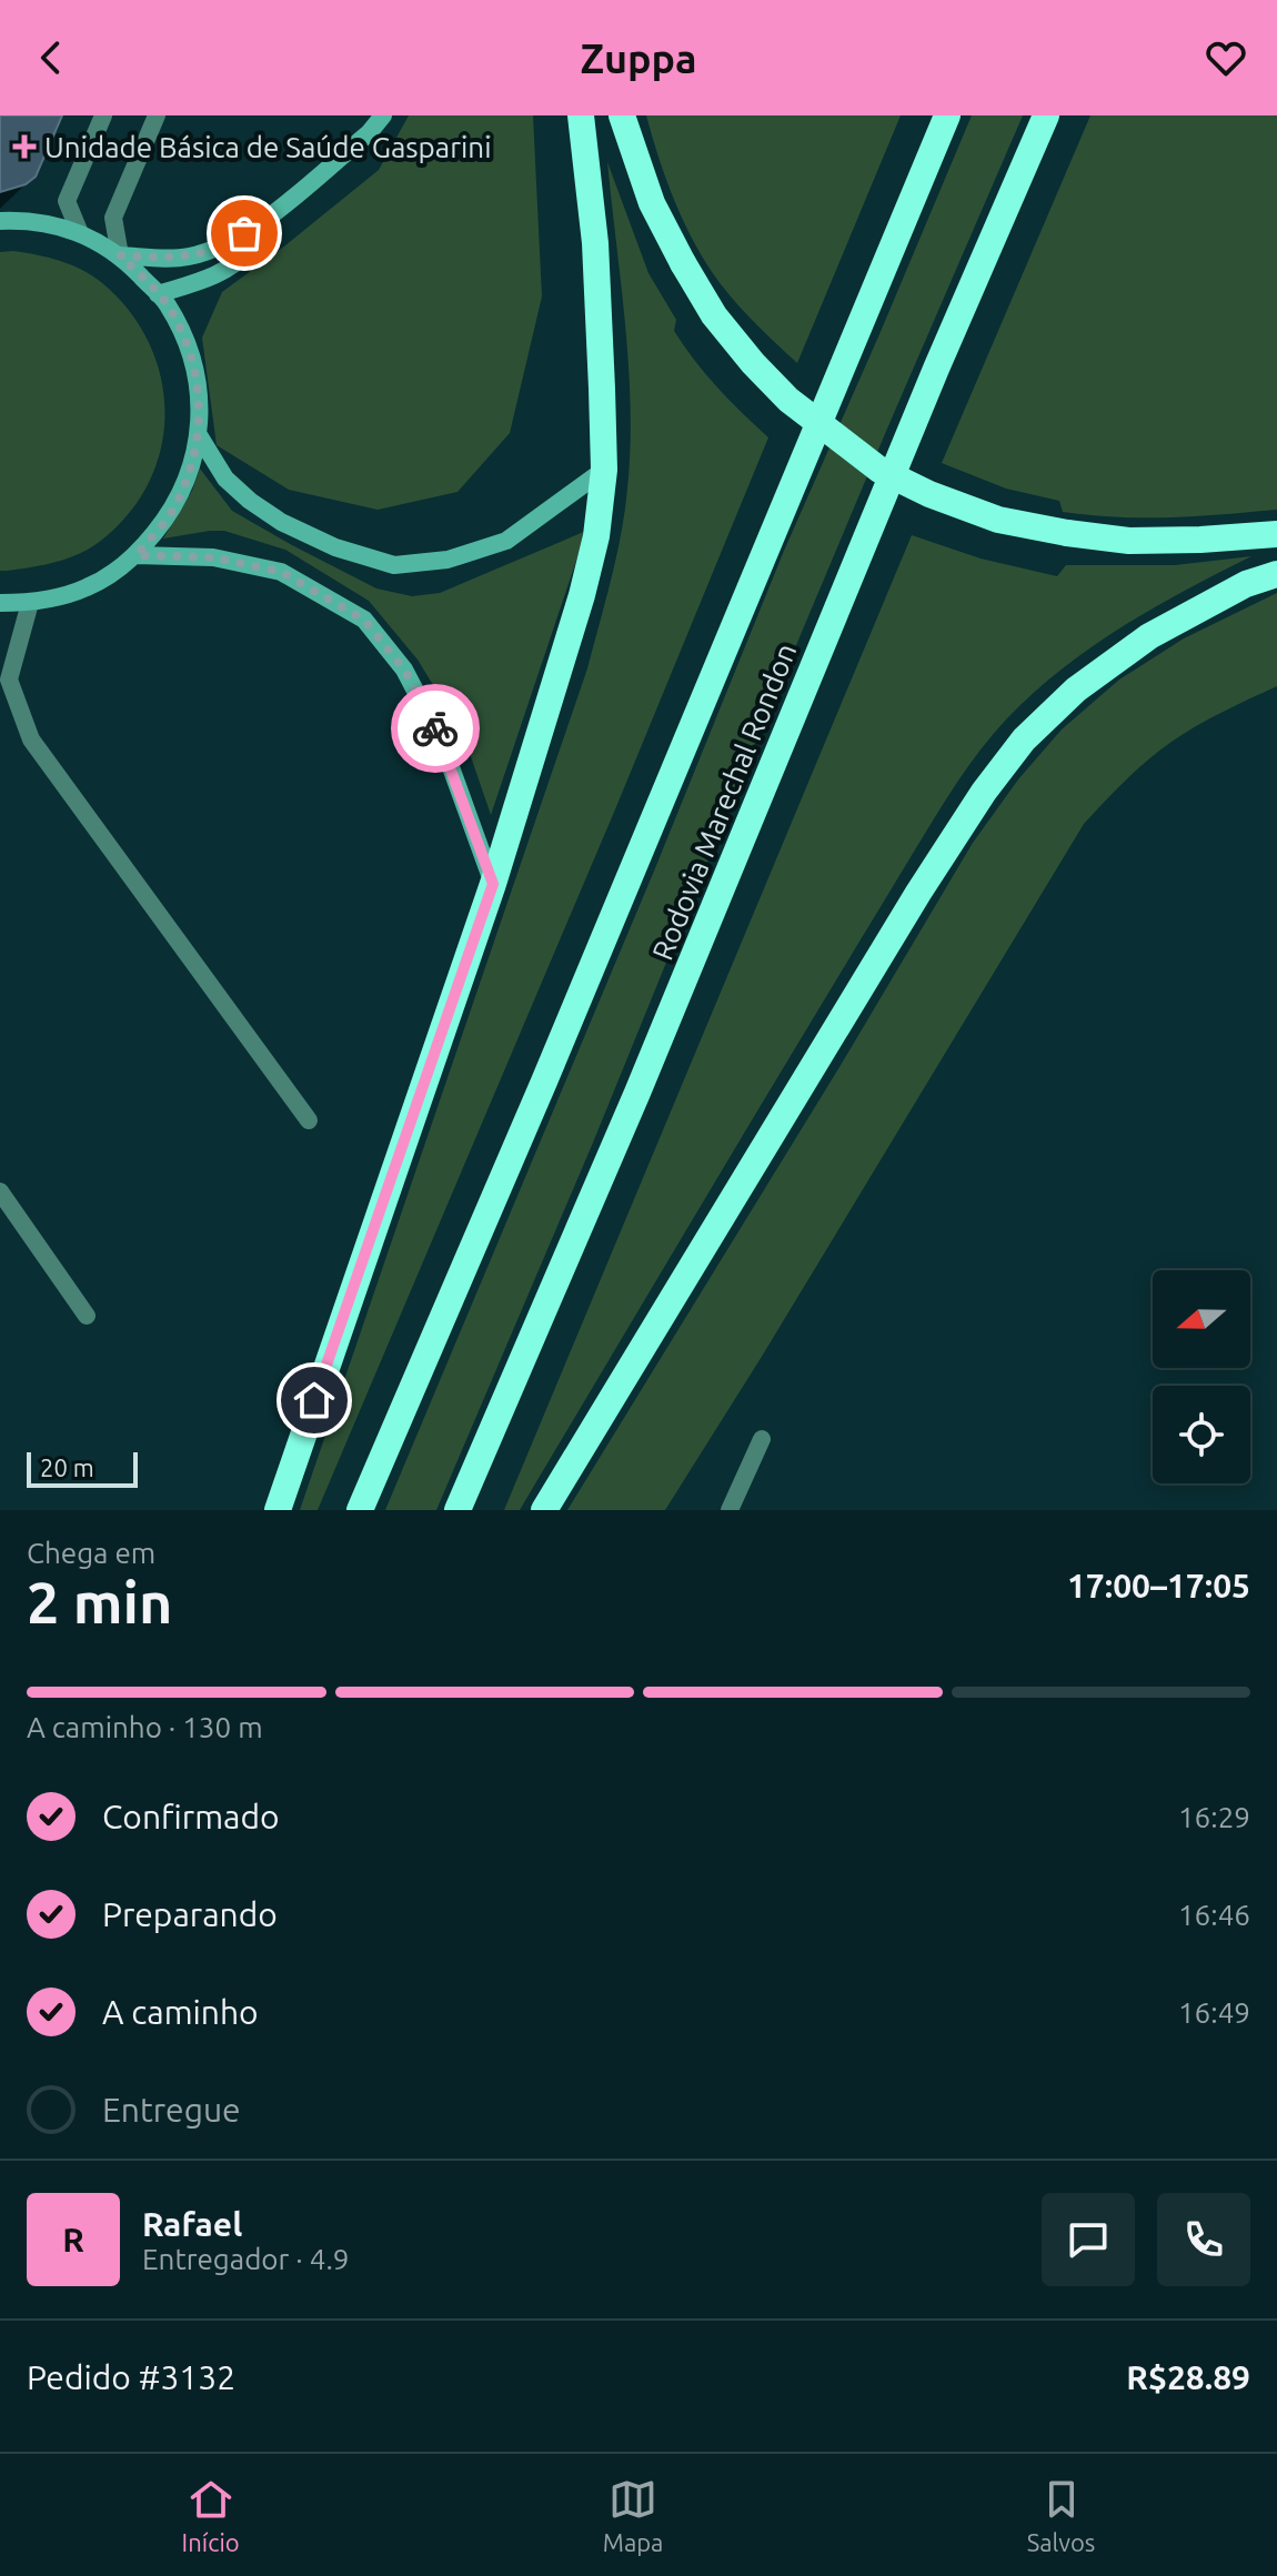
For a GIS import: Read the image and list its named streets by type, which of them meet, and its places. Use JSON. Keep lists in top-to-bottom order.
{
  "streets": {
    "highway": ["Rodovia Marechal Rondon"]
  },
  "places": {
    "health": ["Unidade Básica de Saúde Gasparini"]
  },
  "scale_bar": "20 m",
  "north": "left",
  "page": {
    "header": "Zuppa",
    "scale": "20 m",
    "heading": ["2 min", "Chega em", "17:00–17:05"],
    "panel": [
      "Rafael",
      "Entregador · 4.9",
      "Pedido #3132",
      "R$28.89"
    ],
    "bar": "A caminho · 130 m",
    "list": [
      ["Confirmado", "16:29"],
      ["Preparando", "16:46"],
      ["A caminho", "16:49"],
      "Entregue"
    ],
    "round": "R",
    "tabs": ["Início", "Mapa", "Salvos"]
  }
}
